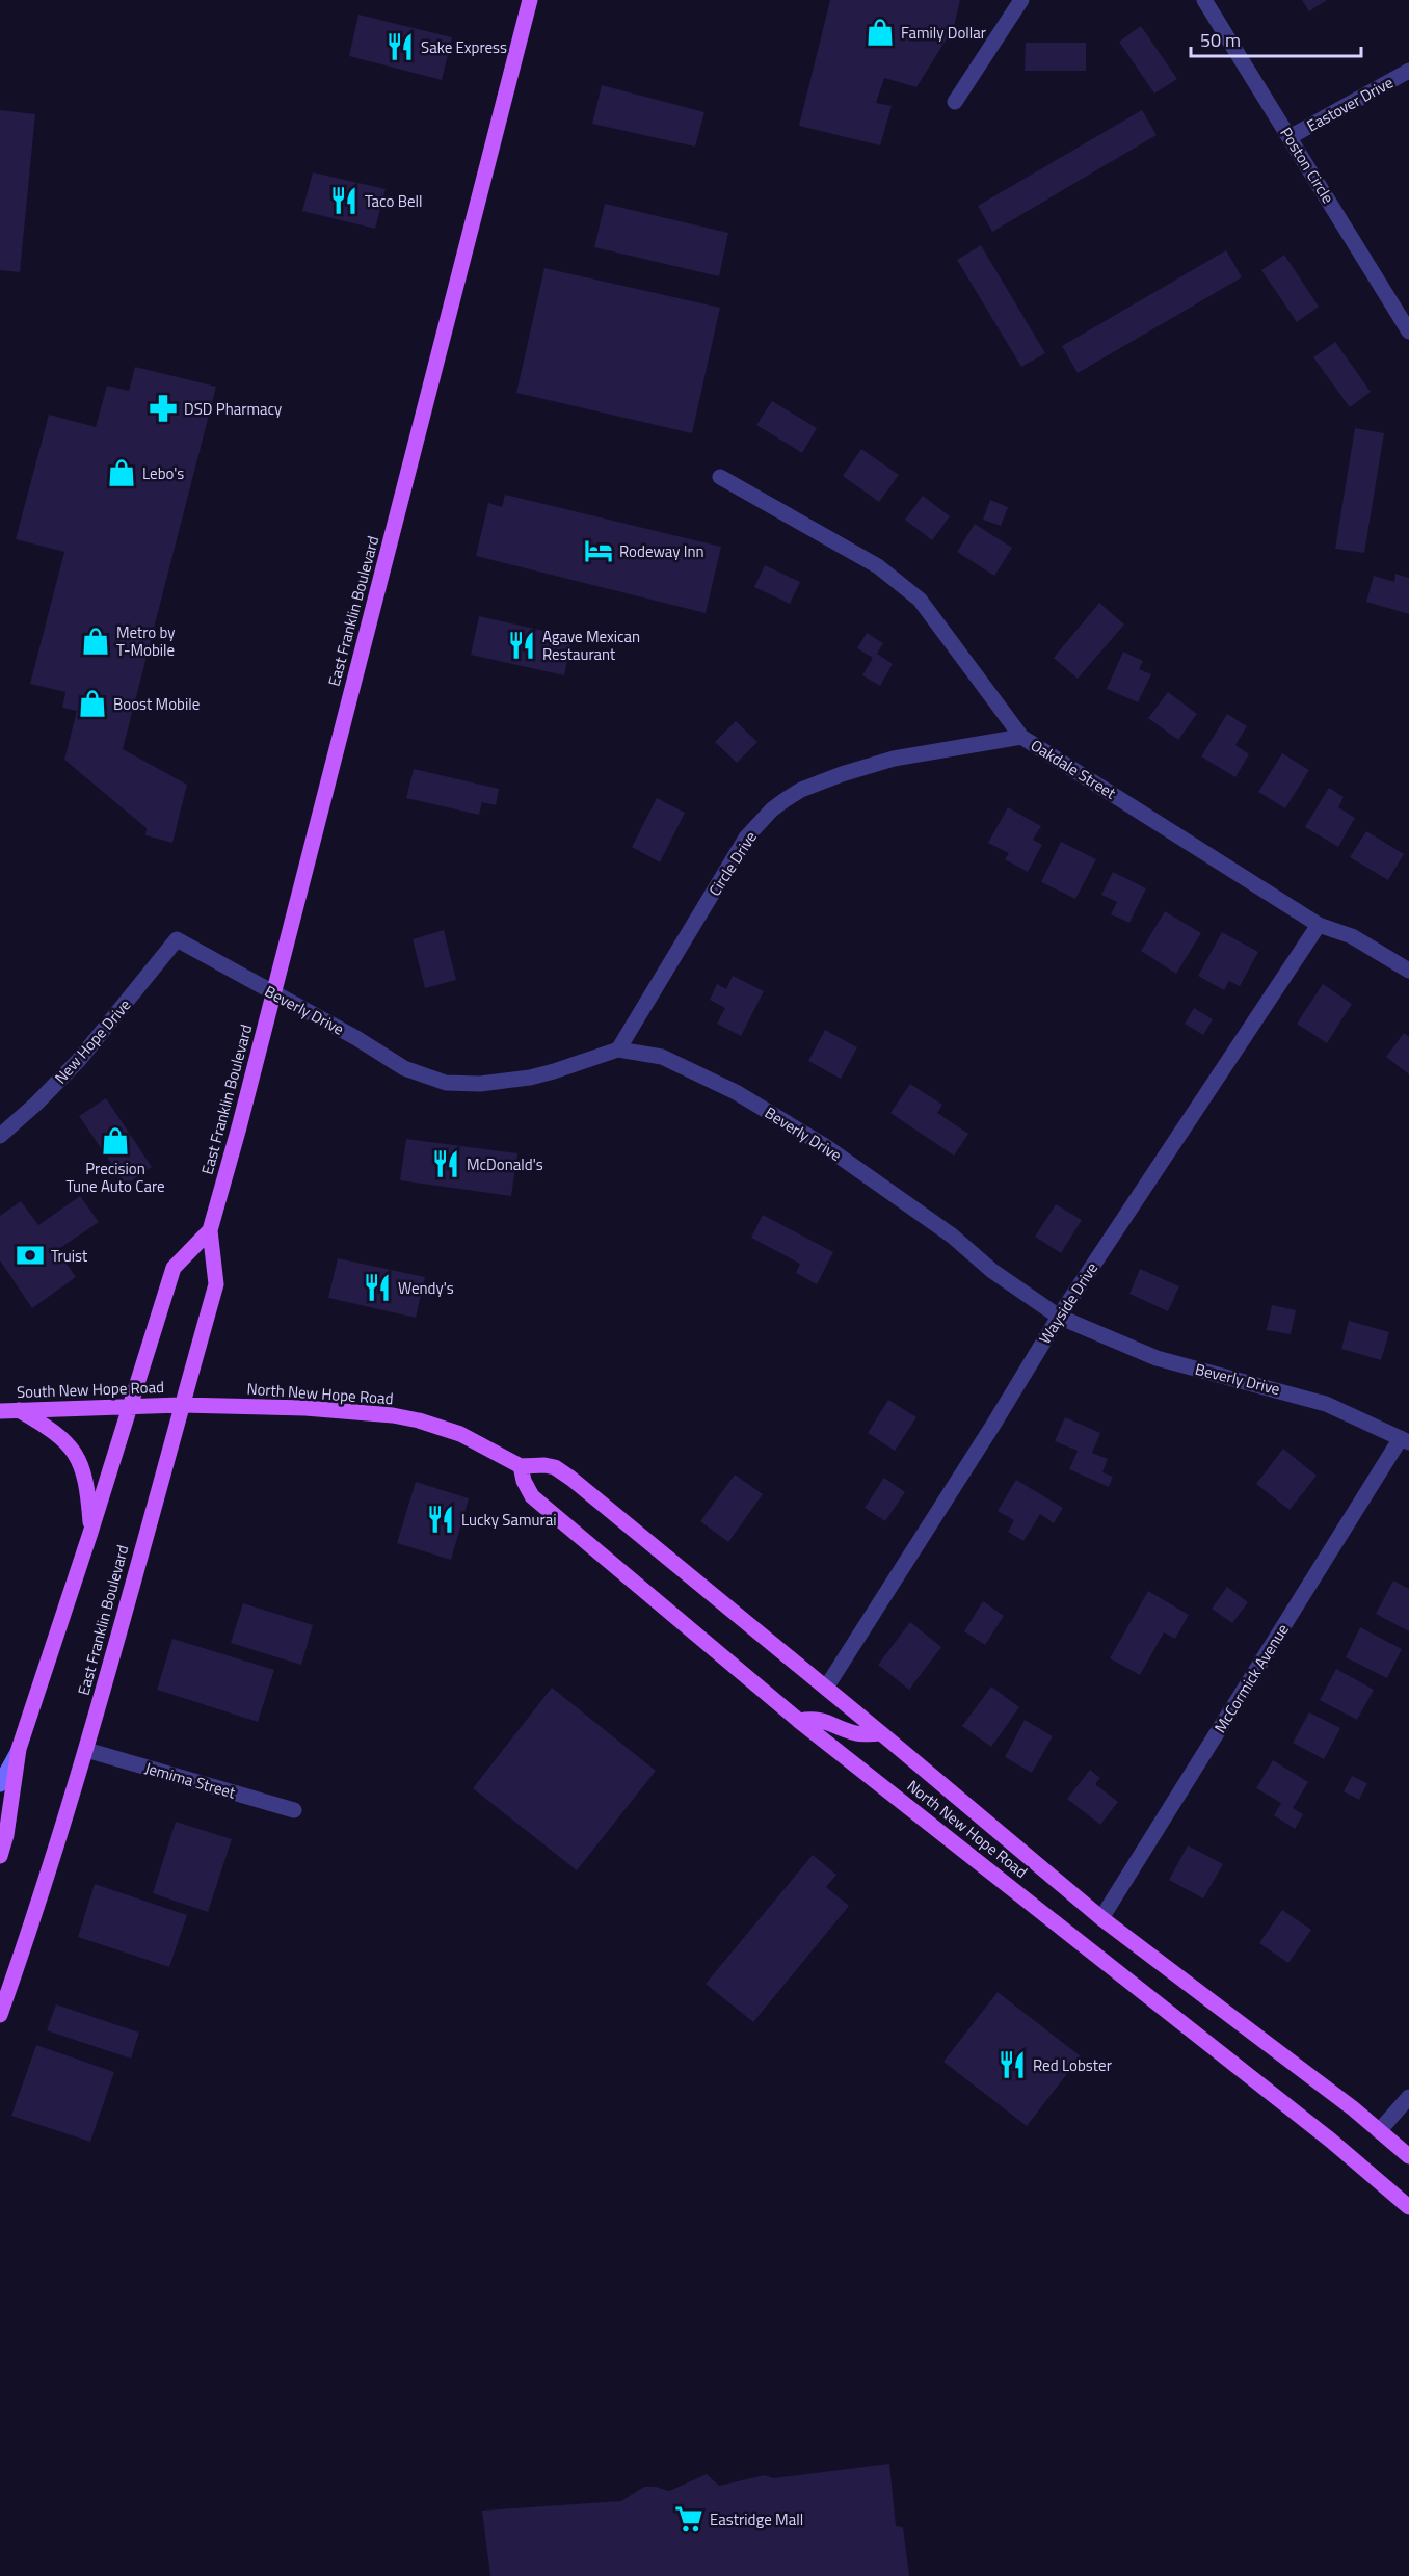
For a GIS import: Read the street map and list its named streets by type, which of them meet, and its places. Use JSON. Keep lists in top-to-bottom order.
{
  "streets": {
    "main road": ["East Franklin Boulevard", "South New Hope Road", "North New Hope Road"],
    "street": [
      "Eastover Drive",
      "Poston Circle",
      "Oakdale Street",
      "Circle Drive",
      "Beverly Drive",
      "New Hope Drive",
      "Wayside Drive",
      "McCormick Avenue",
      "Jemima Street"
    ]
  },
  "crossings": [
    ["Eastover Drive", "Poston Circle"],
    ["East Franklin Boulevard", "Beverly Drive"],
    ["East Franklin Boulevard", "South New Hope Road"],
    ["East Franklin Boulevard", "North New Hope Road"],
    ["East Franklin Boulevard", "Jemima Street"],
    ["Oakdale Street", "Circle Drive"],
    ["Oakdale Street", "Wayside Drive"],
    ["Circle Drive", "Beverly Drive"],
    ["Beverly Drive", "New Hope Drive"],
    ["Beverly Drive", "Wayside Drive"],
    ["Beverly Drive", "McCormick Avenue"],
    ["Wayside Drive", "North New Hope Road"],
    ["South New Hope Road", "North New Hope Road"],
    ["North New Hope Road", "McCormick Avenue"]
  ],
  "places": {
    "shop": [
      "Family Dollar",
      "Lebo's",
      "Metro by T-Mobile",
      "Boost Mobile",
      "Precision Tune Auto Care"
    ],
    "restaurant": [
      "Sake Express",
      "Taco Bell",
      "Agave Mexican Restaurant",
      "McDonald's",
      "Wendy's",
      "Lucky Samurai",
      "Red Lobster"
    ],
    "pharmacy": ["DSD Pharmacy"],
    "hotel": ["Rodeway Inn"],
    "bank": ["Truist"],
    "supermarket": ["Eastridge Mall"]
  },
  "scale_bar": "50 m"
}
